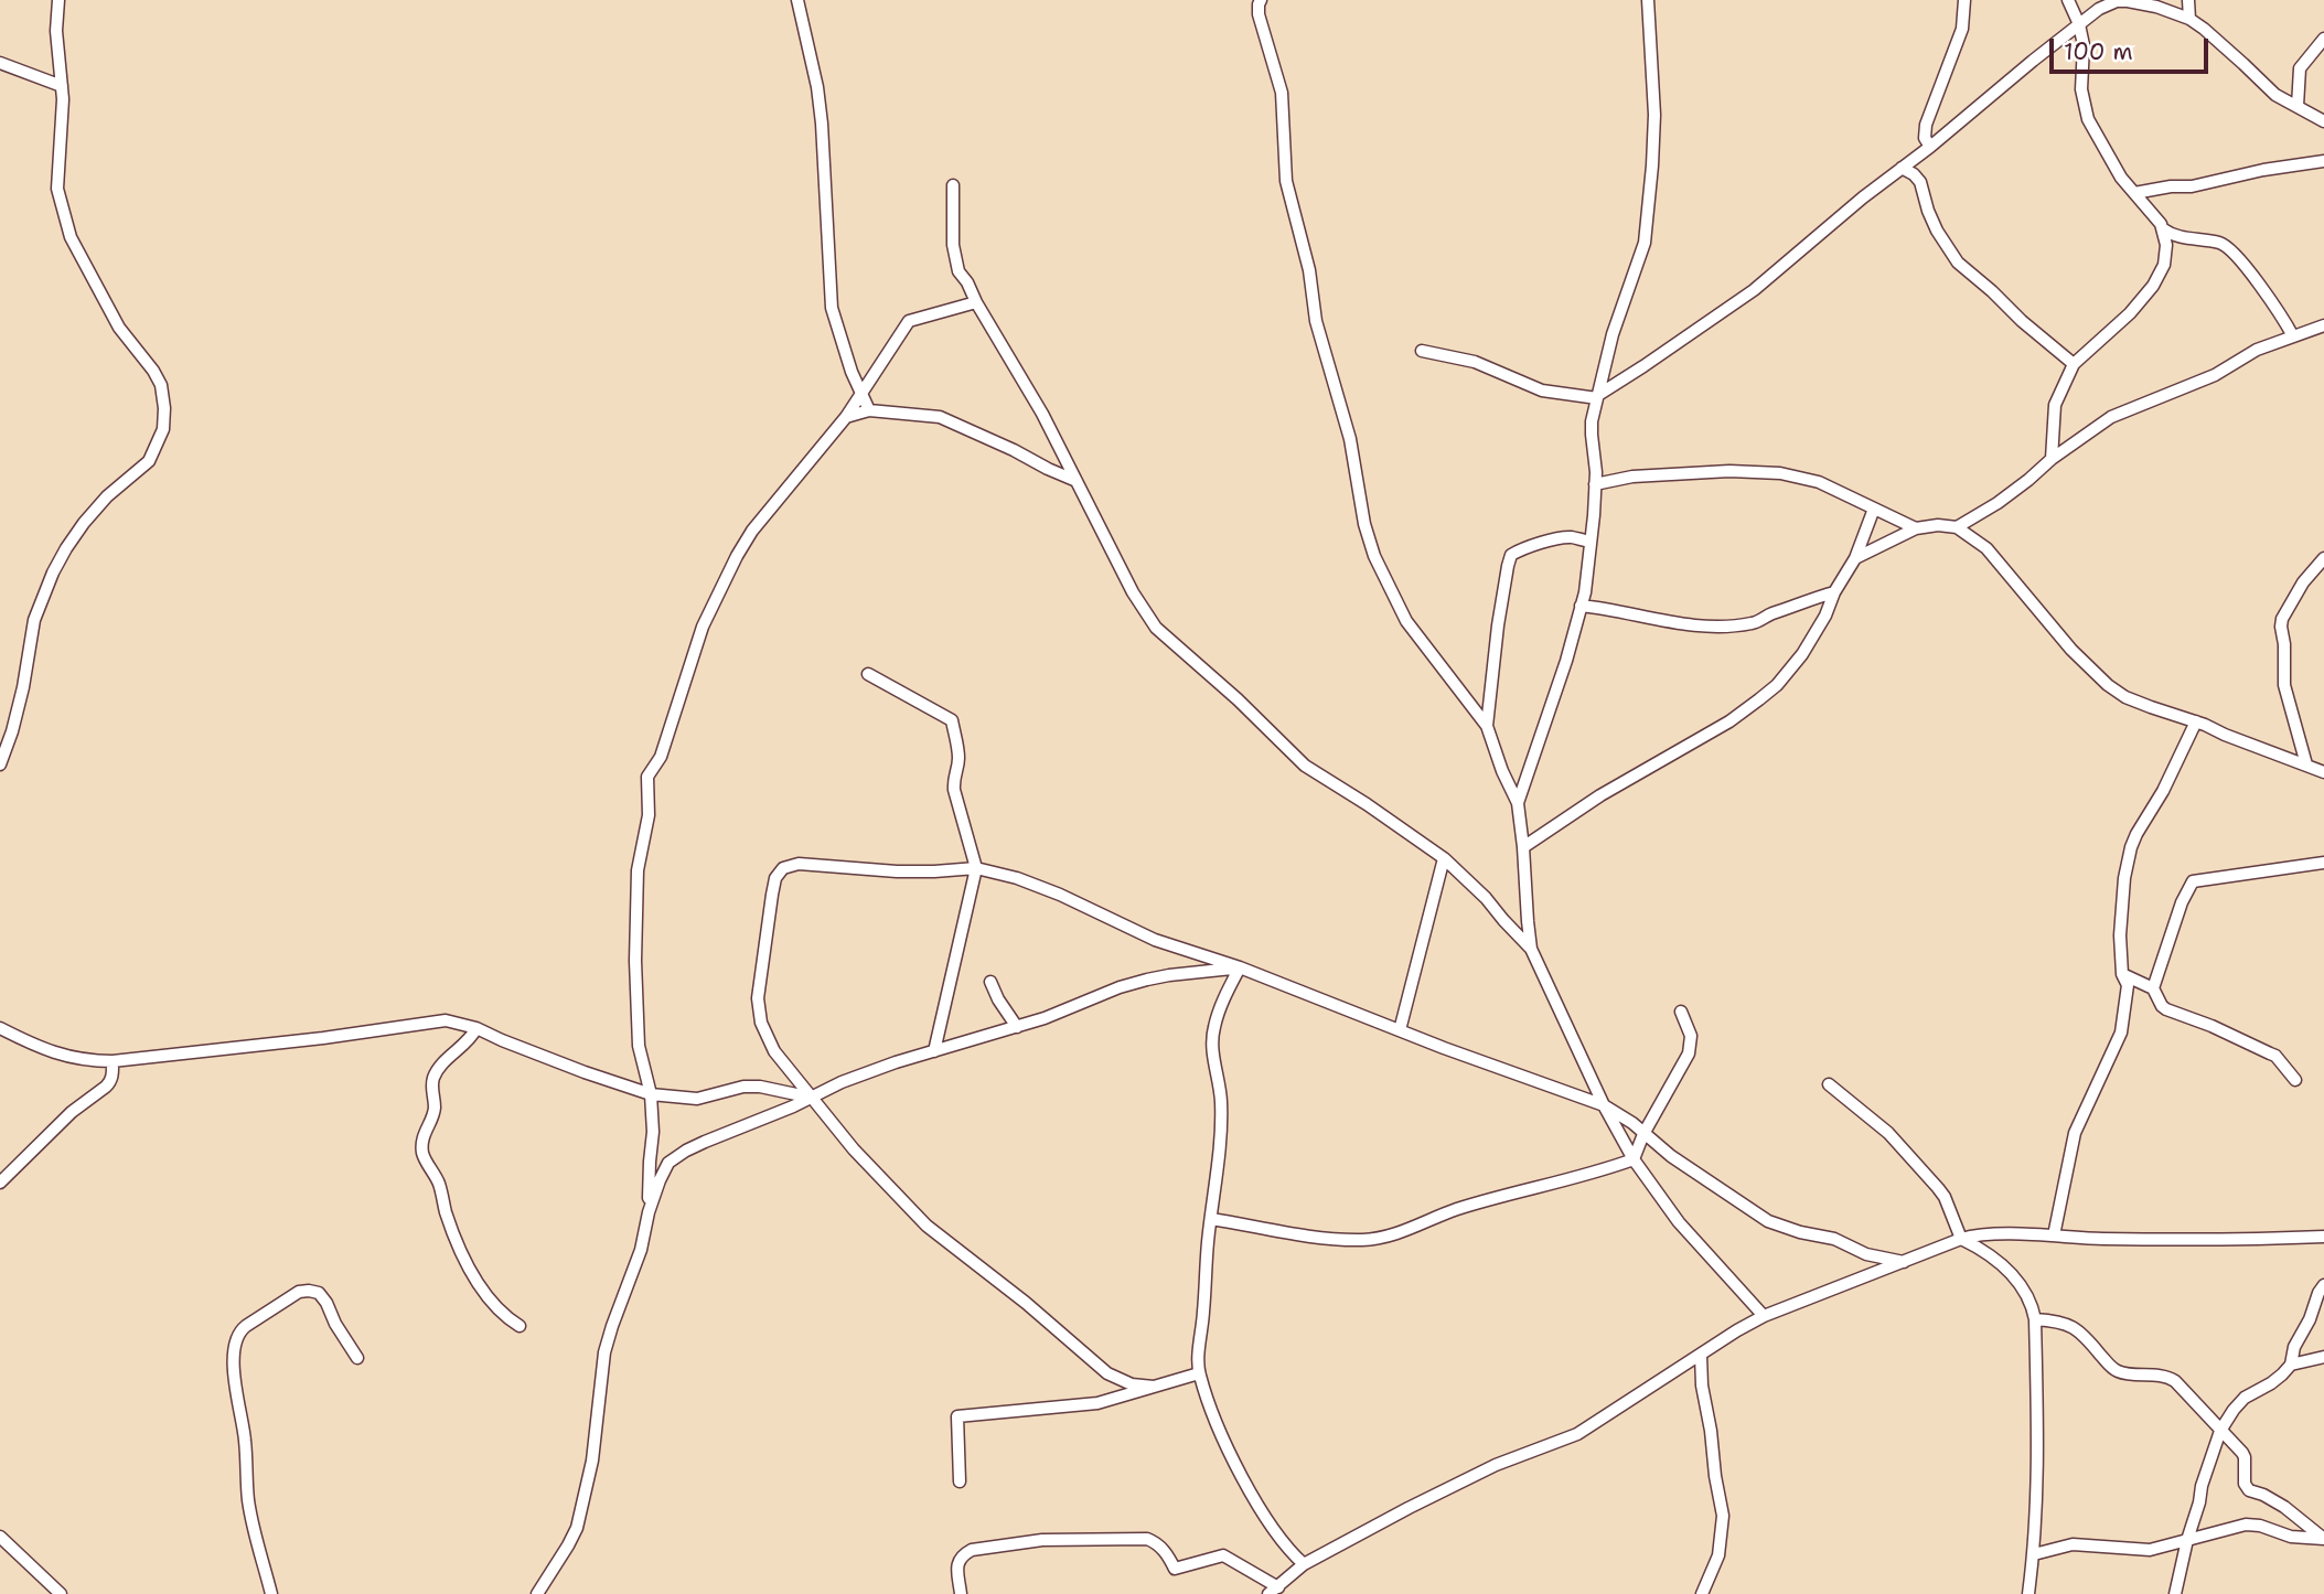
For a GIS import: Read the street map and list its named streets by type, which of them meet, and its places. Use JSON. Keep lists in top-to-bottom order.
{
  "scale_bar": "100 m"
}
